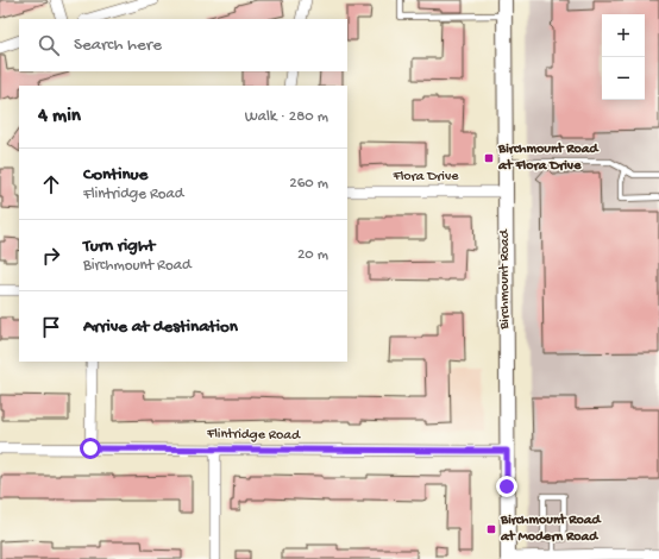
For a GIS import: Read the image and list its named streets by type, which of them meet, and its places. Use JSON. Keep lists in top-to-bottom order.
{
  "streets": {
    "main road": ["Birchmount Road"],
    "street": ["Flora Drive", "Flintridge Road"]
  },
  "crossings": [
    ["Flora Drive", "Birchmount Road"],
    ["Birchmount Road", "Flintridge Road"]
  ],
  "places": {
    "transit": ["Birchmount Road at Flora Drive", "Birchmount Road at Modern Road"]
  },
  "page": {
    "map_buttons": ["+", "−"],
    "search": "Search here",
    "heading": ["4 min", "Walk · 280 m"],
    "list": [
      ["Continue", "Flintridge Road", "260 m"],
      ["Turn right", "Birchmount Road", "20 m"],
      "Arrive at destination"
    ]
  }
}
